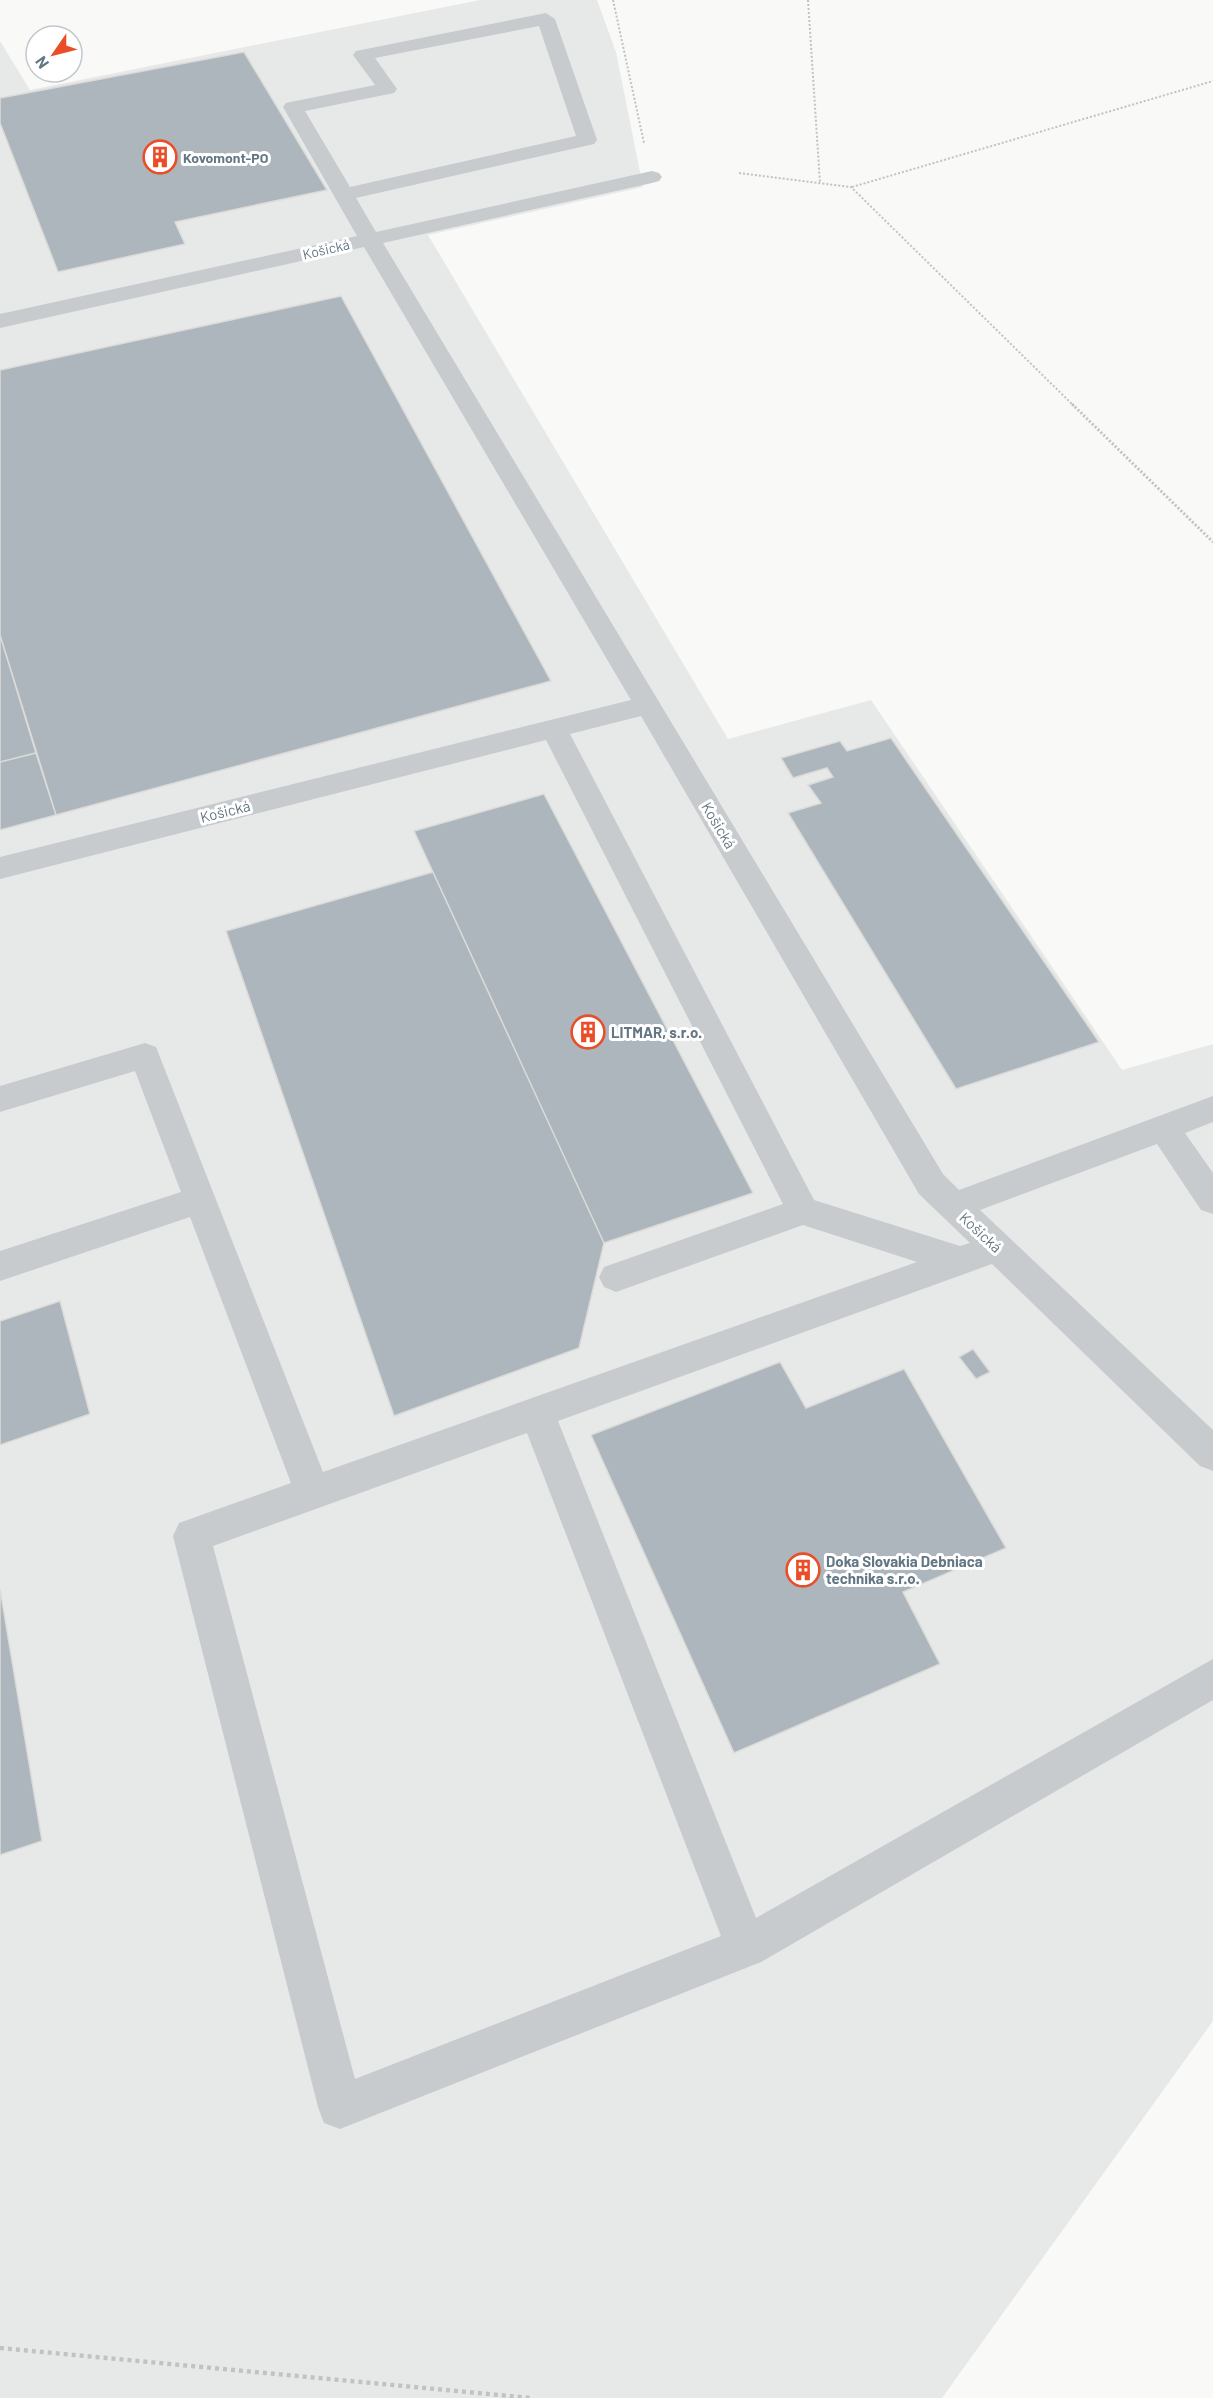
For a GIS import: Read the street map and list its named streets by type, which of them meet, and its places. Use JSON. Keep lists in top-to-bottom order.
{
  "streets": {
    "lane": ["Košická"]
  },
  "places": {
    "building": ["Kovomont-PO", "LITMAR, s.r.o.", "Doka Slovakia Debniaca technika s.r.o."]
  },
  "north": "bottom left"
}
